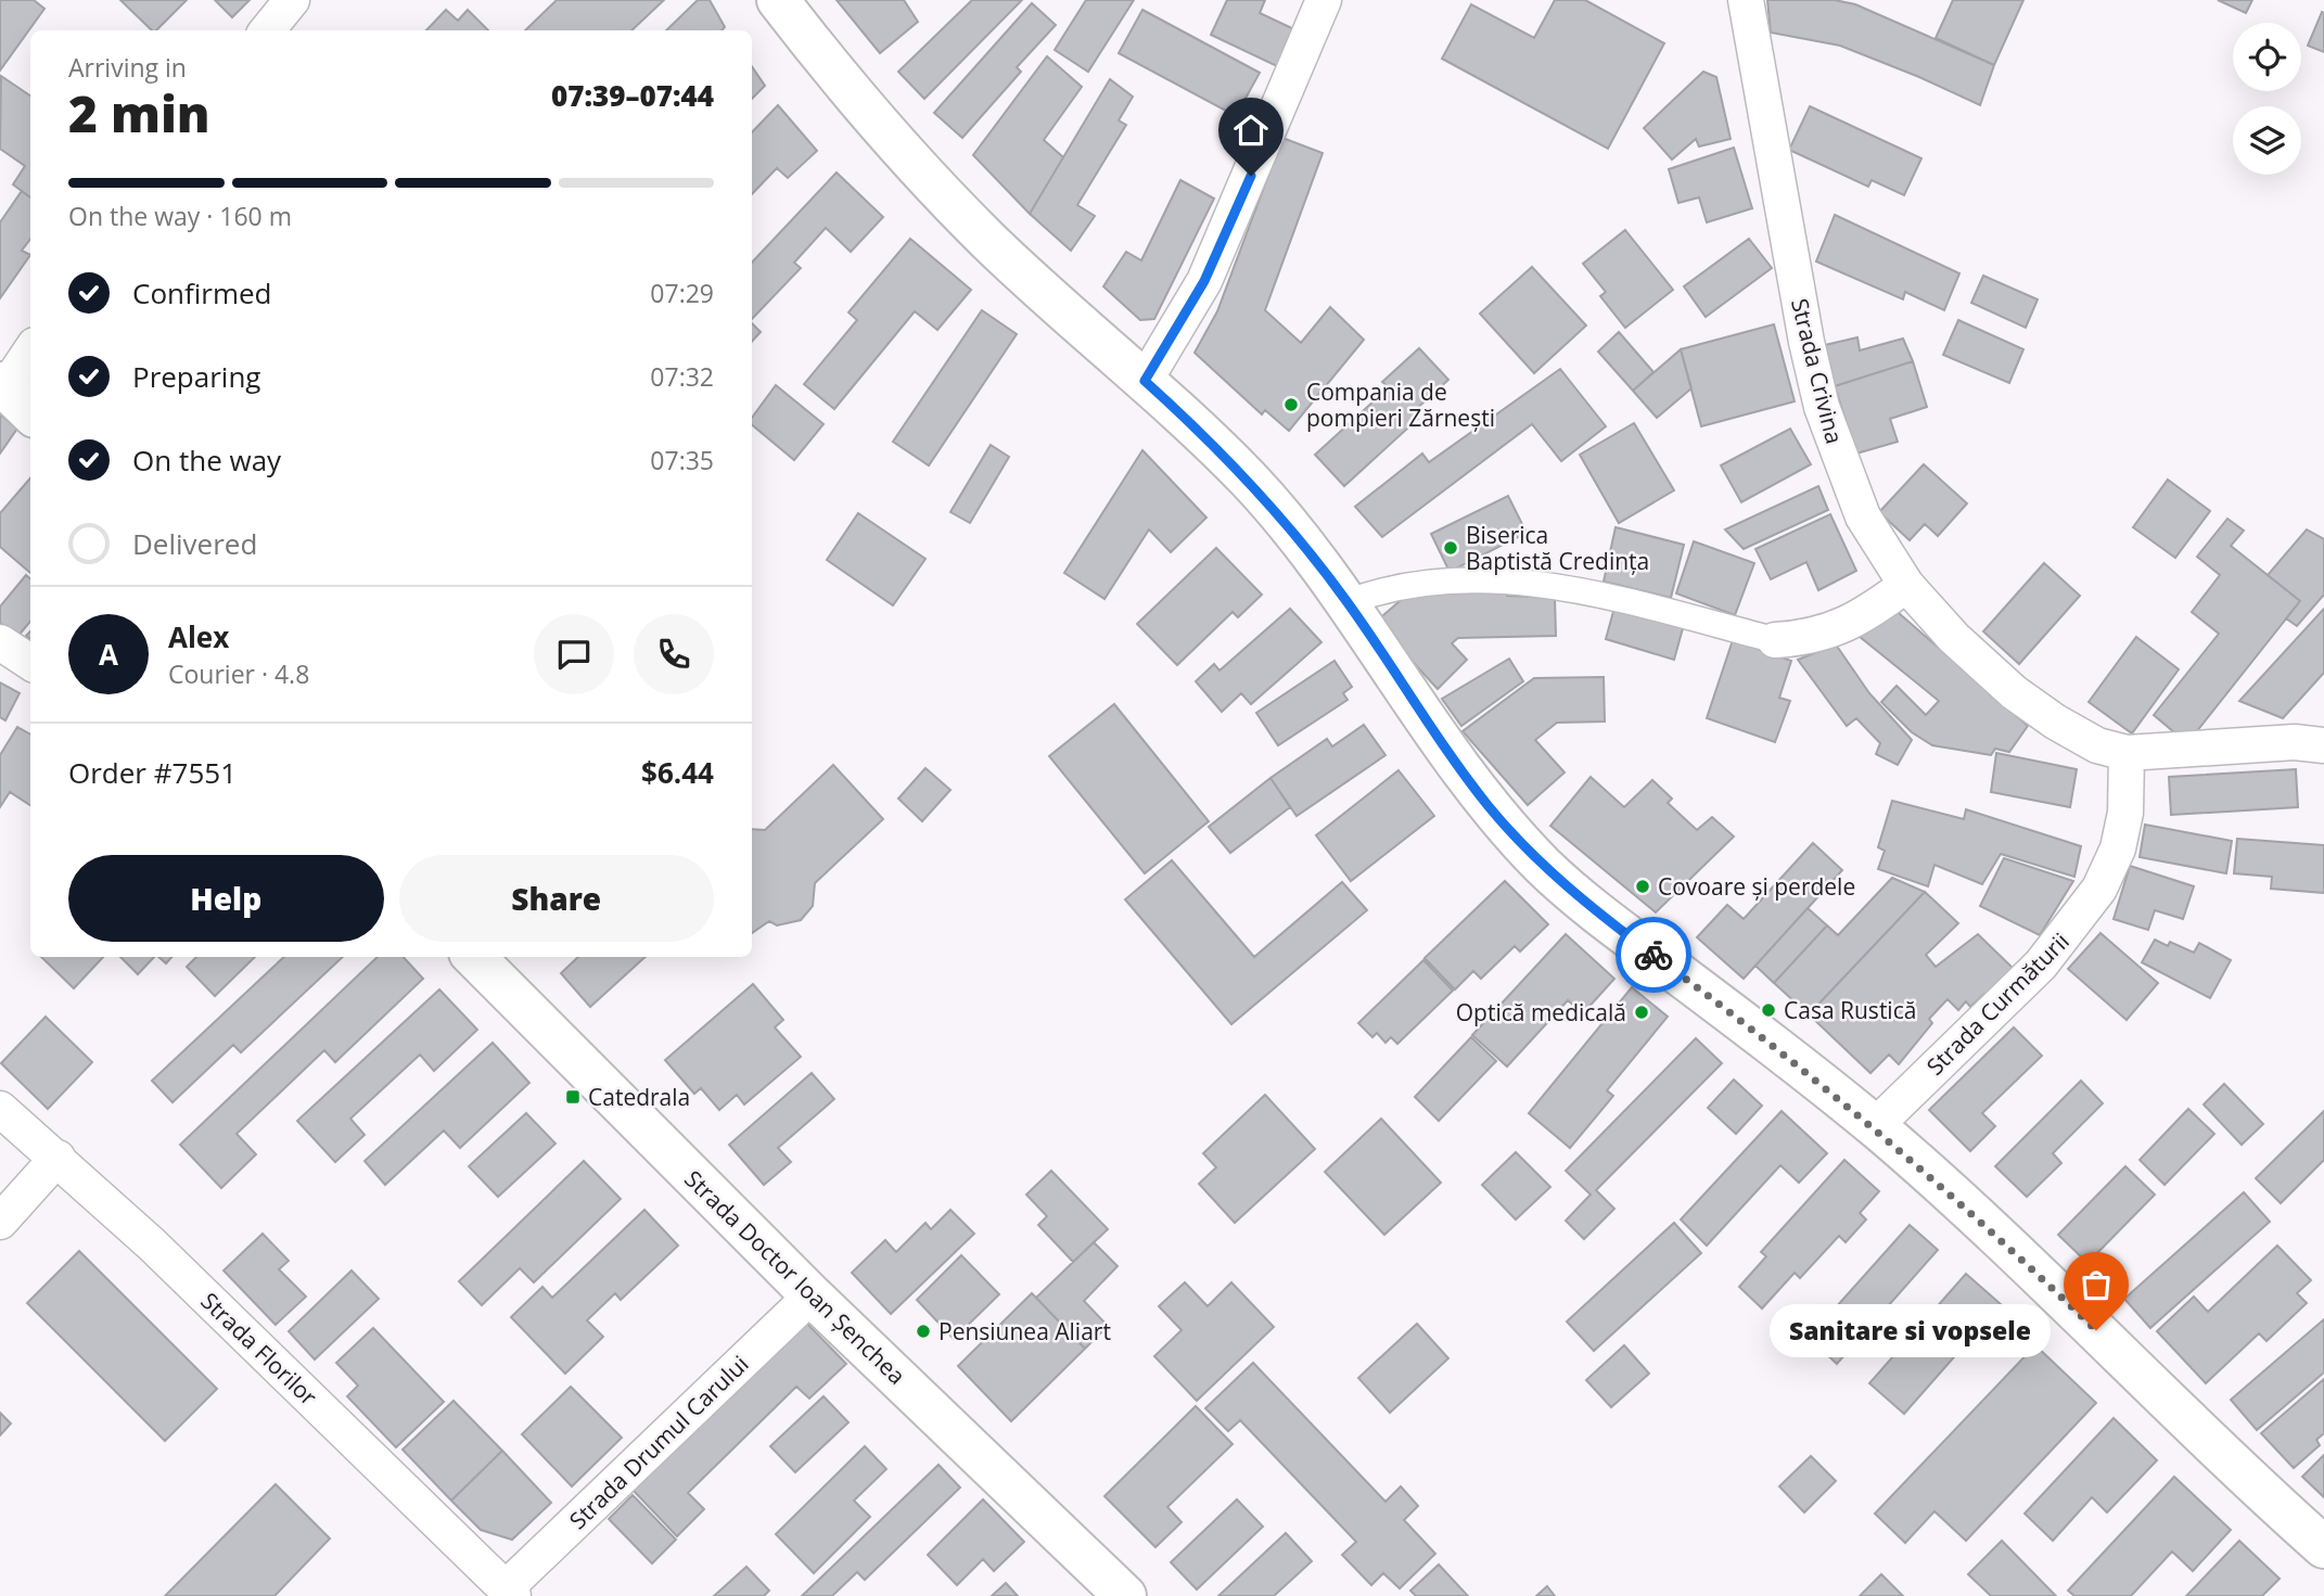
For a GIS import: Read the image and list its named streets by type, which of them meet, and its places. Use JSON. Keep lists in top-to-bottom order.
{
  "streets": {
    "main road": ["Strada Doctor Ioan Șenchea"],
    "street": [
      "Strada Crivina",
      "Strada Curmăturii",
      "Strada Florilor",
      "Strada Drumul Carului"
    ]
  },
  "crossings": [
    ["Strada Crivina", "Strada Curmăturii"],
    ["Strada Doctor Ioan Șenchea", "Strada Drumul Carului"],
    ["Strada Florilor", "Strada Drumul Carului"]
  ],
  "places": {
    "other": [
      "Compania de pompieri Zărnești",
      "Biserica Baptistă Credința",
      "Covoare și perdele",
      "Casa Rustică",
      "Optică medicală",
      "Sanitare si vopsele",
      "Pensiunea Aliart"
    ],
    "transit": ["Catedrala"]
  },
  "page": {
    "heading": ["2 min", "Arriving in", "07:39–07:44"],
    "panel": [
      "Alex",
      "Courier · 4.8",
      "Order #7551",
      "$6.44"
    ],
    "bar": "On the way · 160 m",
    "list": [
      ["Confirmed", "07:29"],
      ["Preparing", "07:32"],
      ["On the way", "07:35"],
      "Delivered"
    ],
    "round": "A",
    "buttons": ["Help", "Share"],
    "bubble": "Sanitare si vopsele"
  }
}
